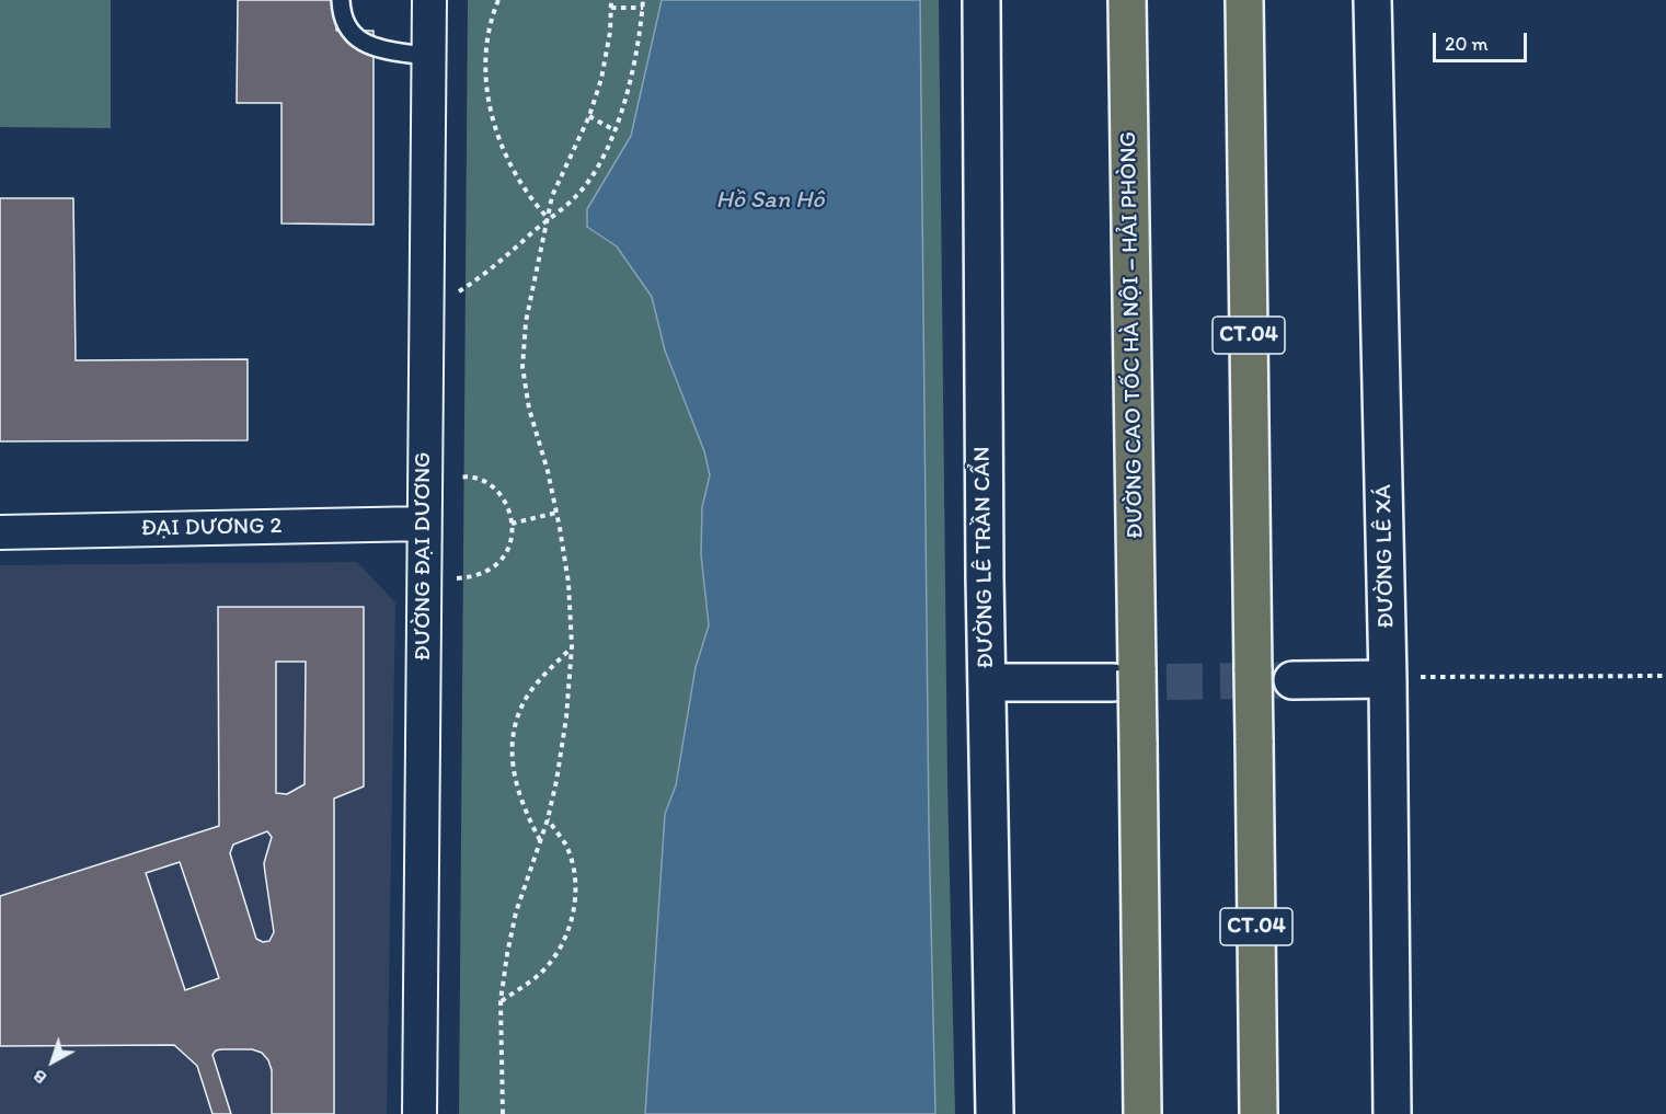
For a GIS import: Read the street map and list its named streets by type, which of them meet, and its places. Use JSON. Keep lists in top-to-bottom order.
{
  "streets": {
    "highway": ["ĐƯỜNG CAO TỐC HÀ NỘI – HẢI PHÒNG", "CT.04"],
    "main road": ["ĐƯỜNG LÊ XÁ", "ĐƯỜNG LÊ TRẦN CẨN"],
    "street": ["ĐẠI DƯƠNG 2", "ĐƯỜNG ĐẠI DƯƠNG"]
  },
  "crossings": [
    ["ĐẠI DƯƠNG 2", "ĐƯỜNG ĐẠI DƯƠNG"]
  ],
  "water": ["Hồ San Hô"],
  "scale_bar": "20 m",
  "north": "bottom left"
}
